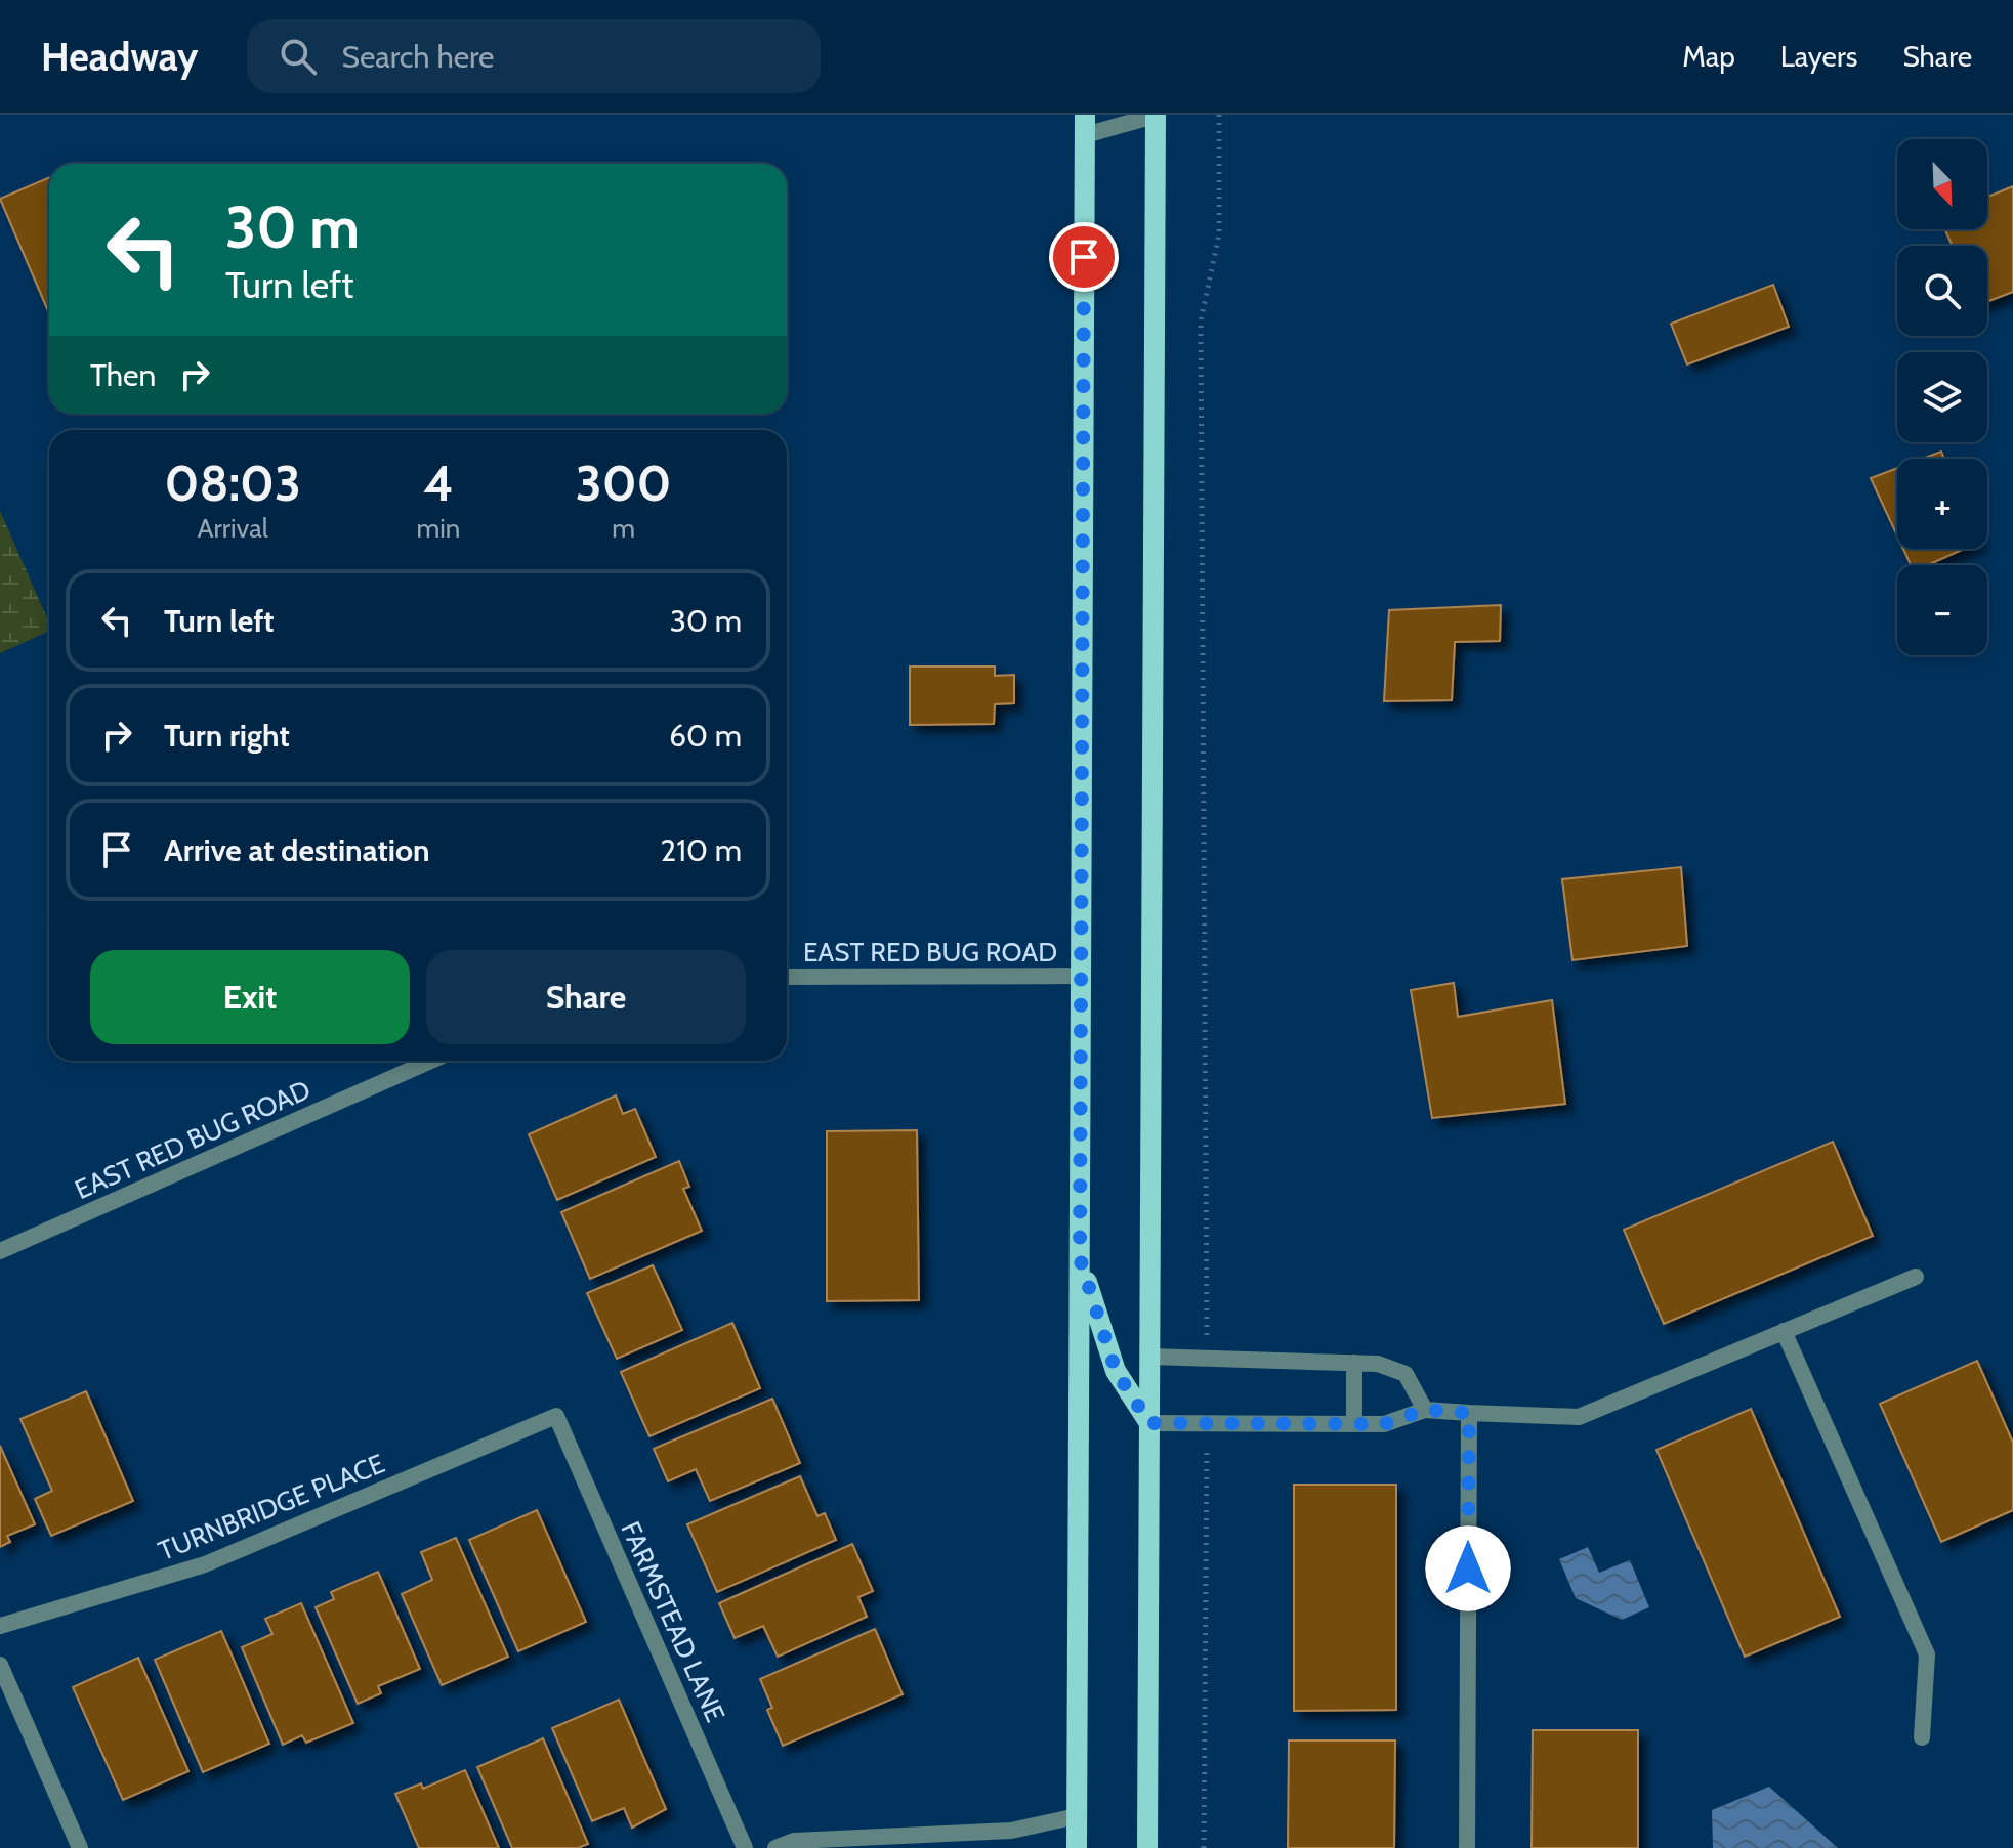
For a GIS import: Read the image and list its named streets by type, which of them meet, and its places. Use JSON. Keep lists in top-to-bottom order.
{
  "streets": {
    "street": ["EAST RED BUG ROAD", "TURNBRIDGE PLACE", "FARMSTEAD LANE"]
  },
  "crossings": [
    ["TURNBRIDGE PLACE", "FARMSTEAD LANE"]
  ],
  "north": "bottom right",
  "page": {
    "header": "Headway",
    "search": "Search here",
    "nav": ["Map", "Layers", "Share"],
    "map_buttons": ["+", "−"],
    "turn": ["30 m", "Turn left"],
    "then": "Then",
    "eta": [
      "08:03",
      "Arrival",
      "4",
      "min",
      "300",
      "m"
    ],
    "list": [
      {
        "name": "Turn left",
        "value": "30 m"
      },
      {
        "name": "Turn right",
        "value": "60 m"
      },
      {
        "name": "Arrive at destination",
        "value": "210 m"
      }
    ],
    "buttons": ["Exit", "Share"]
  }
}
